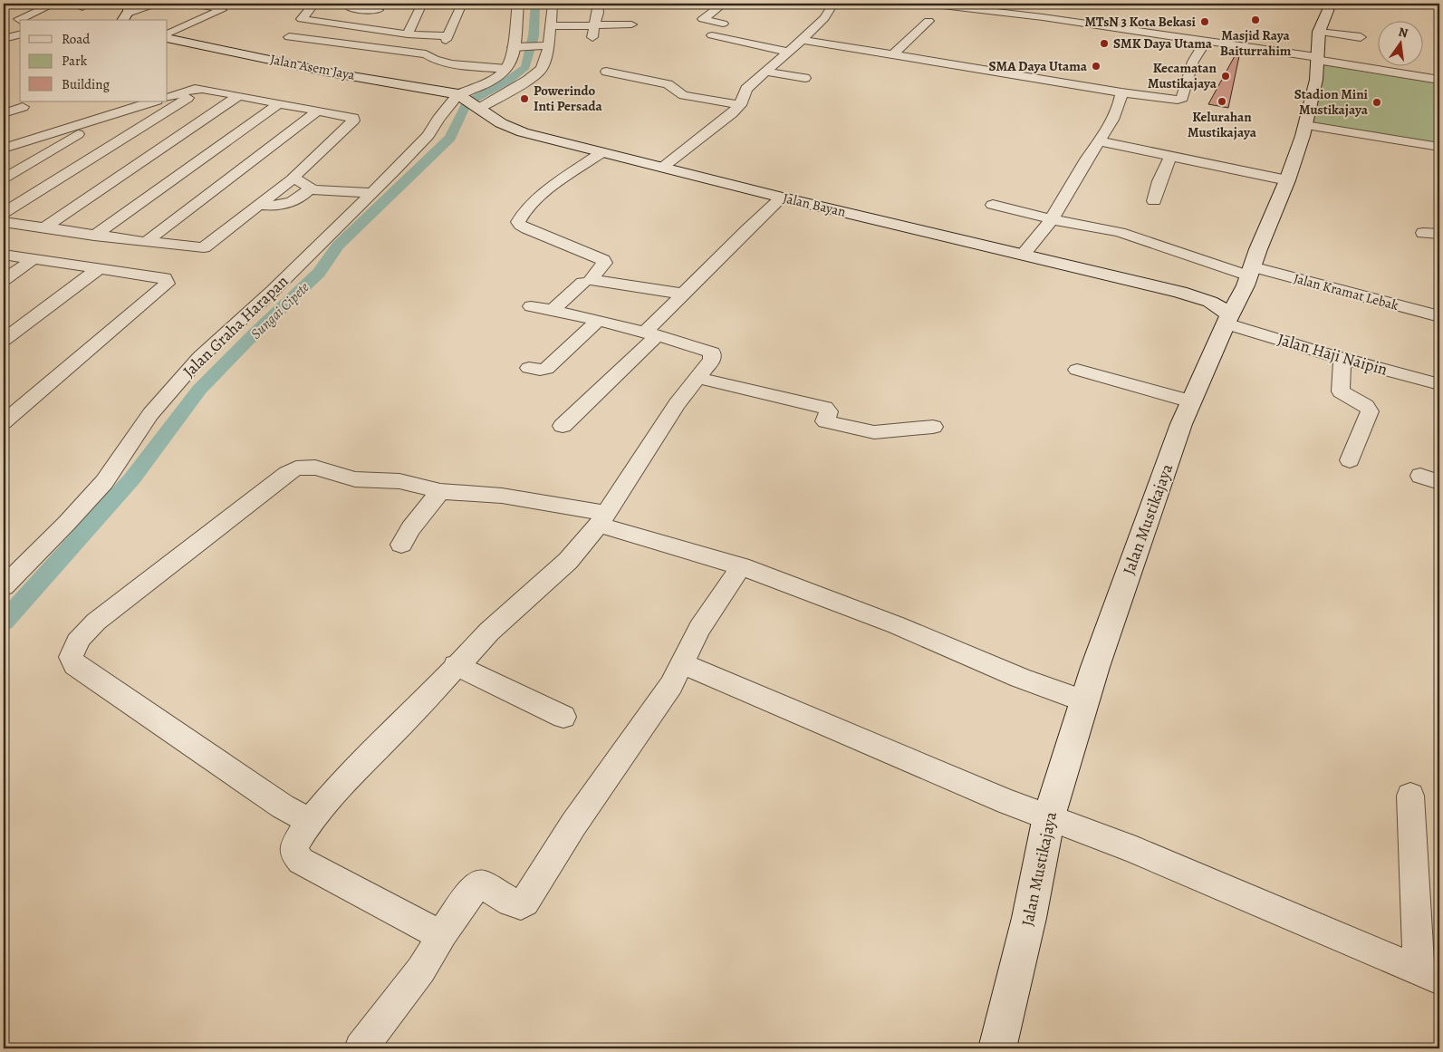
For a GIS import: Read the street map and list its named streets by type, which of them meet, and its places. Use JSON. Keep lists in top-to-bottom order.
{
  "streets": {
    "main road": ["Jalan Asem Jaya", "Jalan Bayan", "Jalan Mustikajaya"],
    "street": ["Jalan Kramat Lebak", "Jalan Graha Harapan", "Jalan Haji Naipin"]
  },
  "crossings": [
    ["Jalan Asem Jaya", "Jalan Bayan"],
    ["Jalan Asem Jaya", "Jalan Graha Harapan"],
    ["Jalan Bayan", "Jalan Kramat Lebak"],
    ["Jalan Bayan", "Jalan Graha Harapan"],
    ["Jalan Bayan", "Jalan Haji Naipin"],
    ["Jalan Bayan", "Jalan Mustikajaya"],
    ["Jalan Kramat Lebak", "Jalan Mustikajaya"],
    ["Jalan Haji Naipin", "Jalan Mustikajaya"]
  ],
  "water": ["Sungai Cipete"],
  "places": [
    "Masjid Raya Baiturrahim",
    "MTsN 3 Kota Bekasi",
    "SMK Daya Utama",
    "SMA Daya Utama",
    "Kecamatan Mustikajaya",
    "Powerindo Inti Persada",
    "Kelurahan Mustikajaya",
    "Stadion Mini Mustikajaya"
  ],
  "legend": ["Road", "Park", "Building"],
  "north": "top"
}
